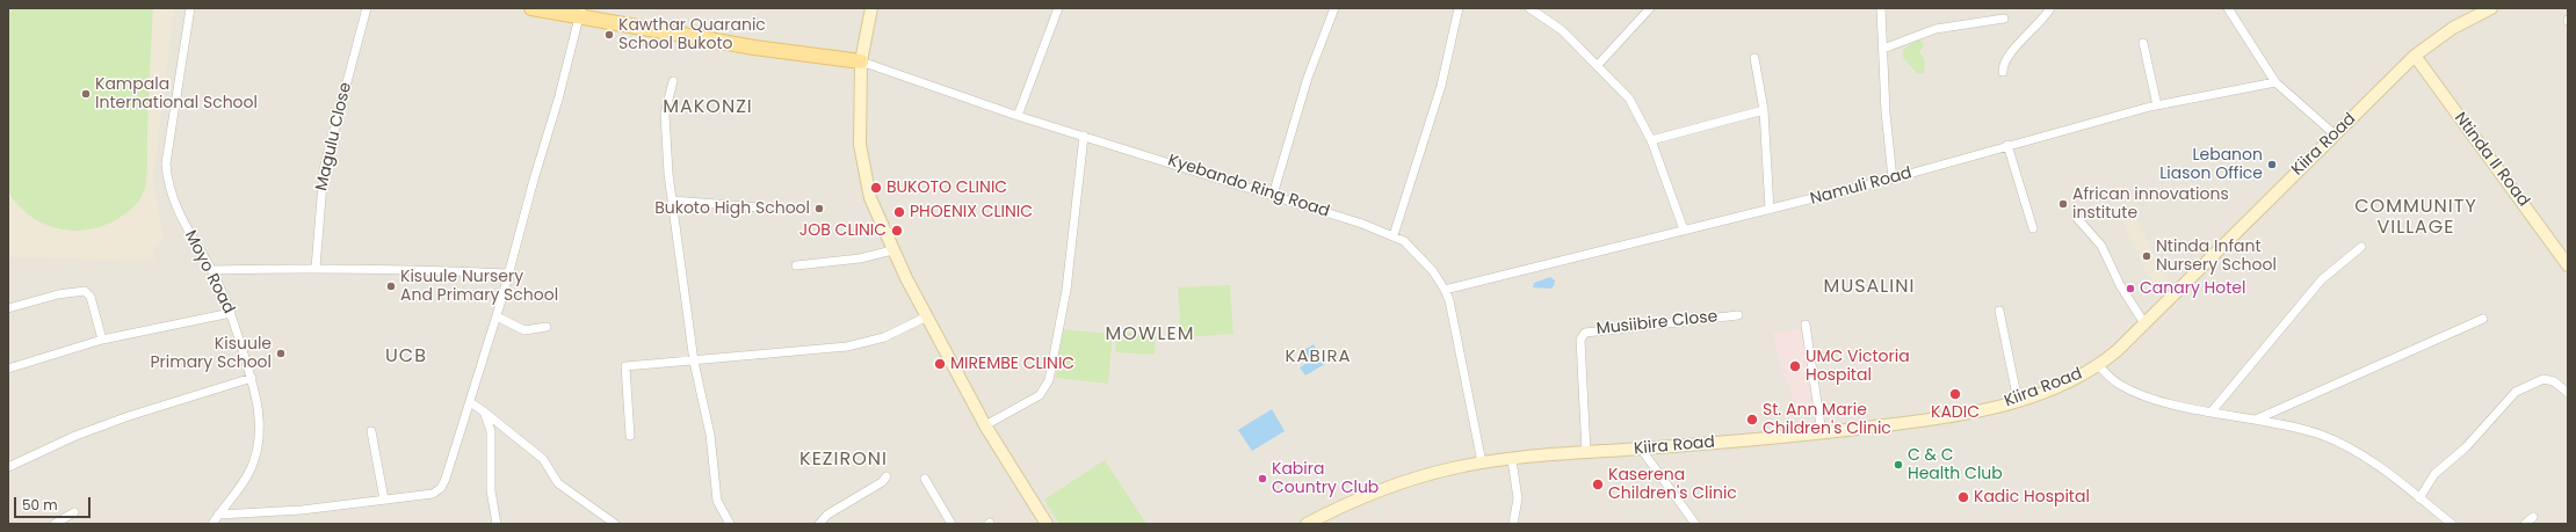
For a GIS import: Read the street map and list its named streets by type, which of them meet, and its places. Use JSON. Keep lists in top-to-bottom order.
{
  "streets": {
    "main road": ["Kiira Road", "Ntinda II Road"],
    "street": [
      "Magulu Close",
      "Kyebando Ring Road",
      "Namuli Road",
      "Moyo Road",
      "Musiibire Close"
    ]
  },
  "crossings": [
    ["Kiira Road", "Ntinda II Road"],
    ["Kiira Road", "Kyebando Ring Road"],
    ["Kiira Road", "Musiibire Close"],
    ["Kyebando Ring Road", "Namuli Road"]
  ],
  "districts": [
    "MAKONZI",
    "COMMUNITY VILLAGE",
    "MUSALINI",
    "MOWLEM",
    "UCB",
    "KABIRA",
    "KEZIRONI"
  ],
  "places": [
    "Kawthar Quaranic School Bukoto",
    "Kampala International School",
    "Lebanon Liason Office",
    "BUKOTO CLINIC",
    "African innovations institute",
    "Bukoto High School",
    "PHOENIX CLINIC",
    "JOB CLINIC",
    "Ntinda Infant Nursery School",
    "Kisuule Nursery And Primary School",
    "Canary Hotel",
    "Kisuule Primary School",
    "MIREMBE CLINIC",
    "UMC Victoria Hospital",
    "KADIC",
    "St. Ann Marie Children's Clinic",
    "C & C Health Club",
    "Kabira Country Club",
    "Kaserena Children's Clinic",
    "Kadic Hospital"
  ],
  "scale_bar": "50 m"
}
